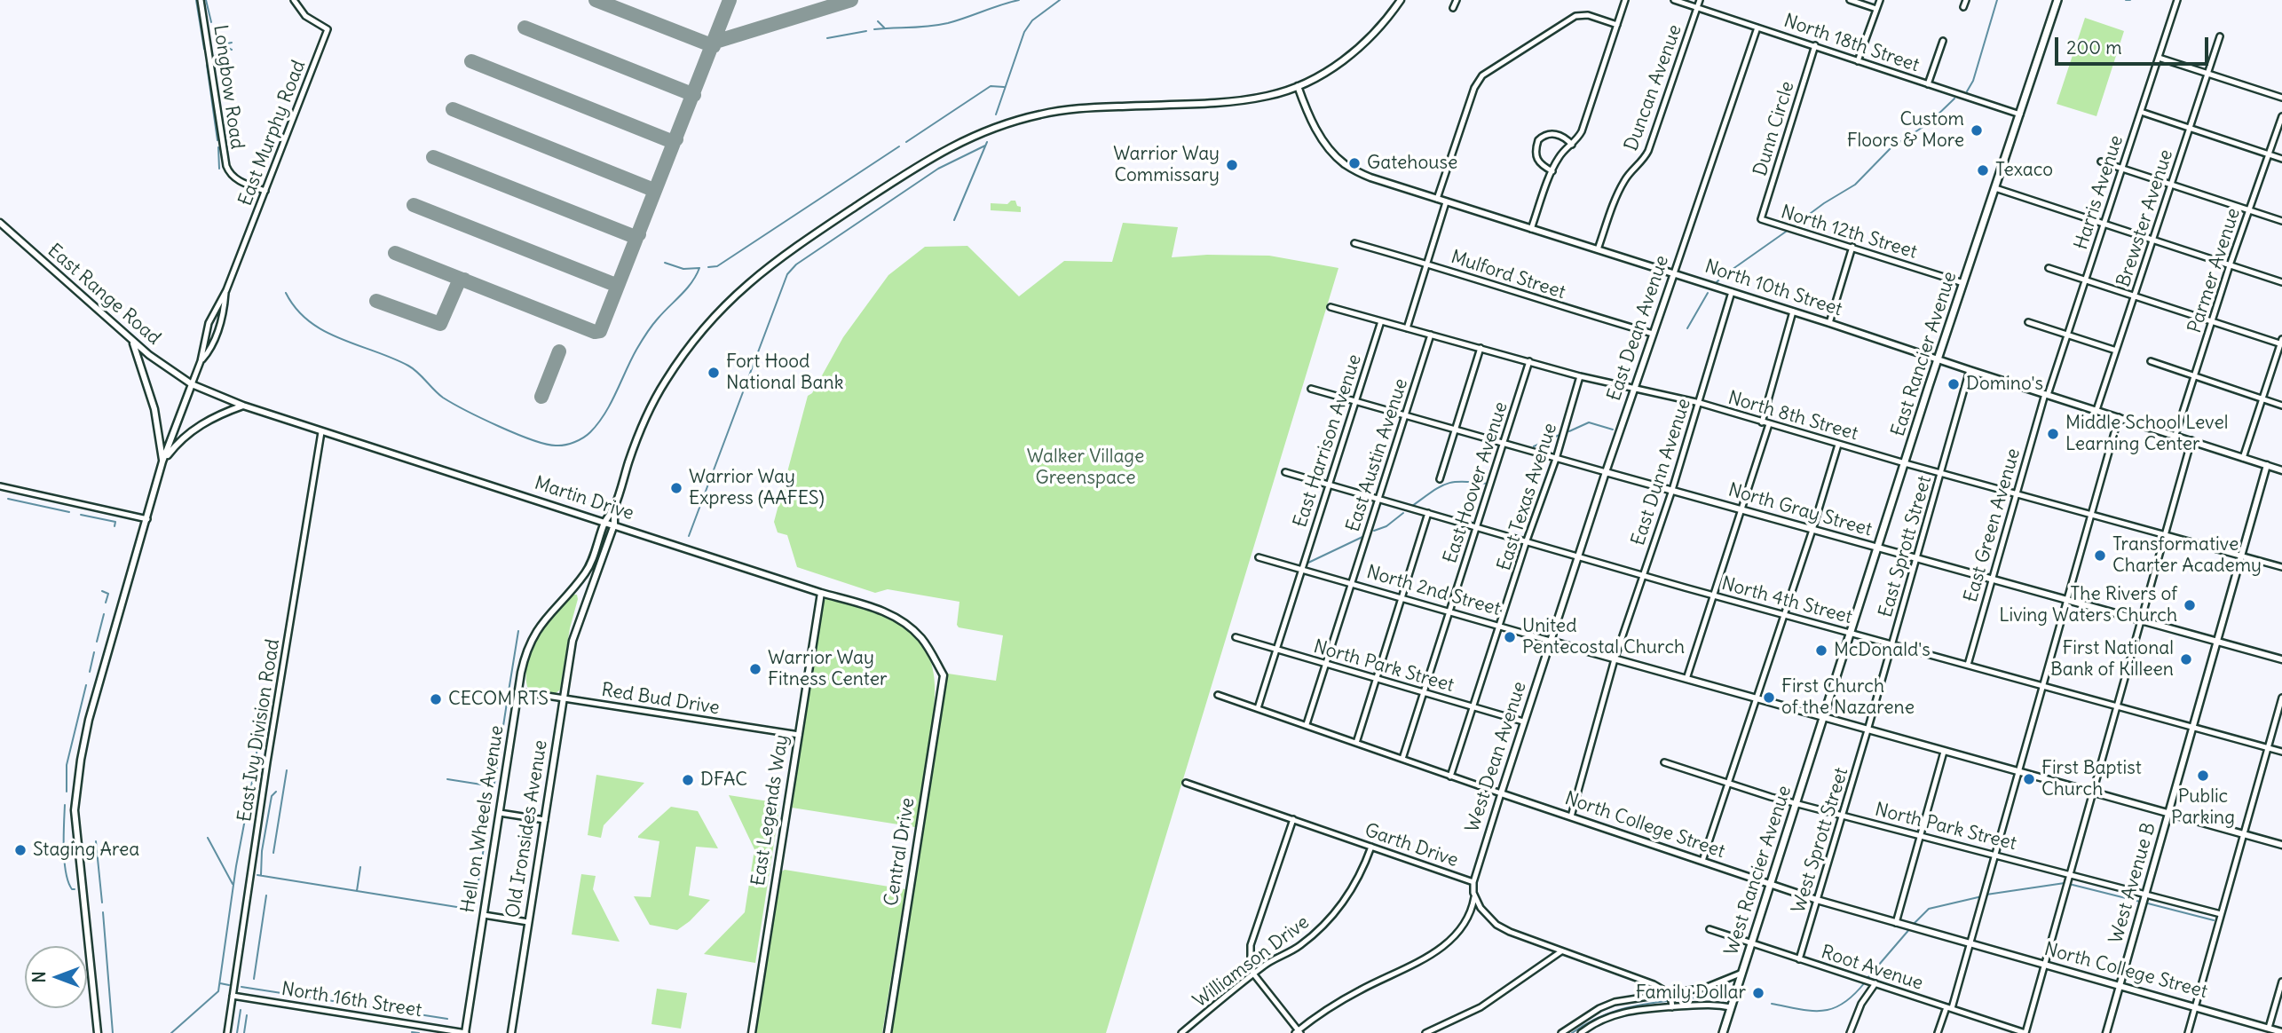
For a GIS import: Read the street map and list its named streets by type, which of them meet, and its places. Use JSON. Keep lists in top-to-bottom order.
{
  "streets": {
    "main road": ["East Rancier Avenue", "West Rancier Avenue"],
    "street": [
      "North 18th Street",
      "Longbow Road",
      "Duncan Avenue",
      "Dunn Circle",
      "East Murphy Road",
      "Harris Avenue",
      "Brewster Avenue",
      "North 12th Street",
      "Parmer Avenue",
      "Mulford Street",
      "North 10th Street",
      "East Range Road",
      "East Dean Avenue",
      "North 8th Street",
      "East Harrison Avenue",
      "East Austin Avenue",
      "East Dunn Avenue",
      "East Hoover Avenue",
      "East Texas Avenue",
      "Martin Drive",
      "North Gray Street",
      "East Green Avenue",
      "East Sprott Street",
      "North 2nd Street",
      "North 4th Street",
      "North Park Street",
      "Red Bud Drive",
      "East Ivy Division Road",
      "West Dean Avenue",
      "East Legends Way",
      "Hell on Wheels Avenue",
      "North College Street",
      "Old Ironsides Avenue",
      "West Sprott Street",
      "Garth Drive",
      "Central Drive",
      "West Avenue B",
      "Williamson Drive",
      "Root Avenue",
      "North 16th Street"
    ]
  },
  "crossings": [
    ["North 18th Street", "Duncan Avenue"],
    ["North 18th Street", "Dunn Circle"],
    ["North 18th Street", "East Dean Avenue"],
    ["North 18th Street", "East Rancier Avenue"],
    ["Longbow Road", "East Murphy Road"],
    ["Duncan Avenue", "North 10th Street"],
    ["Dunn Circle", "North 12th Street"],
    ["Harris Avenue", "North 10th Street"],
    ["Harris Avenue", "East Green Avenue"],
    ["Brewster Avenue", "North 10th Street"],
    ["North 12th Street", "East Rancier Avenue"],
    ["Parmer Avenue", "North 10th Street"],
    ["Mulford Street", "East Dean Avenue"],
    ["North 10th Street", "East Dean Avenue"],
    ["North 10th Street", "East Rancier Avenue"],
    ["North 10th Street", "East Dunn Avenue"],
    ["North 10th Street", "East Green Avenue"],
    ["North 10th Street", "East Sprott Street"],
    ["North 10th Street", "West Avenue B"],
    ["East Range Road", "Martin Drive"],
    ["East Dean Avenue", "North 8th Street"],
    ["East Dean Avenue", "North Gray Street"],
    ["East Dean Avenue", "North 2nd Street"],
    ["East Dean Avenue", "North 4th Street"],
    ["East Dean Avenue", "West Dean Avenue"],
    ["East Rancier Avenue", "North 8th Street"],
    ["East Rancier Avenue", "North Gray Street"],
    ["East Rancier Avenue", "North 2nd Street"],
    ["East Rancier Avenue", "North 4th Street"],
    ["East Rancier Avenue", "West Rancier Avenue"],
    ["North 8th Street", "East Harrison Avenue"],
    ["North 8th Street", "East Austin Avenue"],
    ["North 8th Street", "East Dunn Avenue"],
    ["North 8th Street", "East Hoover Avenue"],
    ["North 8th Street", "East Texas Avenue"],
    ["North 8th Street", "East Green Avenue"],
    ["North 8th Street", "East Sprott Street"],
    ["North 8th Street", "West Avenue B"],
    ["East Harrison Avenue", "North Gray Street"],
    ["East Harrison Avenue", "North 2nd Street"],
    ["East Harrison Avenue", "North 4th Street"],
    ["East Harrison Avenue", "North Park Street"],
    ["East Harrison Avenue", "North College Street"],
    ["East Austin Avenue", "North Gray Street"],
    ["East Austin Avenue", "North 2nd Street"],
    ["East Austin Avenue", "North 4th Street"],
    ["East Austin Avenue", "North Park Street"],
    ["East Austin Avenue", "North College Street"],
    ["East Dunn Avenue", "North Gray Street"],
    ["East Dunn Avenue", "North 2nd Street"],
    ["East Dunn Avenue", "North 4th Street"],
    ["East Dunn Avenue", "North College Street"],
    ["East Hoover Avenue", "North Gray Street"],
    ["East Hoover Avenue", "North 2nd Street"],
    ["East Hoover Avenue", "North 4th Street"],
    ["East Hoover Avenue", "North Park Street"],
    ["East Hoover Avenue", "North College Street"],
    ["East Texas Avenue", "North Gray Street"],
    ["East Texas Avenue", "North 2nd Street"],
    ["East Texas Avenue", "North 4th Street"],
    ["East Texas Avenue", "North Park Street"],
    ["East Texas Avenue", "North College Street"],
    ["Martin Drive", "East Ivy Division Road"],
    ["Martin Drive", "East Legends Way"],
    ["Martin Drive", "Hell on Wheels Avenue"],
    ["Martin Drive", "Old Ironsides Avenue"],
    ["Martin Drive", "Central Drive"],
    ["North Gray Street", "East Green Avenue"],
    ["North Gray Street", "East Sprott Street"],
    ["North Gray Street", "West Avenue B"],
    ["East Green Avenue", "North 4th Street"],
    ["East Sprott Street", "North 2nd Street"],
    ["East Sprott Street", "North 4th Street"],
    ["East Sprott Street", "West Sprott Street"],
    ["North 2nd Street", "West Dean Avenue"],
    ["North 2nd Street", "West Sprott Street"],
    ["North 2nd Street", "West Rancier Avenue"],
    ["North 2nd Street", "West Avenue B"],
    ["North 4th Street", "West Avenue B"],
    ["North Park Street", "West Dean Avenue"],
    ["North Park Street", "West Sprott Street"],
    ["North Park Street", "West Rancier Avenue"],
    ["North Park Street", "West Avenue B"],
    ["Red Bud Drive", "East Legends Way"],
    ["Red Bud Drive", "Hell on Wheels Avenue"],
    ["Red Bud Drive", "Old Ironsides Avenue"],
    ["East Ivy Division Road", "North 16th Street"],
    ["West Dean Avenue", "North College Street"],
    ["West Dean Avenue", "Garth Drive"],
    ["Hell on Wheels Avenue", "Old Ironsides Avenue"],
    ["Hell on Wheels Avenue", "North 16th Street"],
    ["North College Street", "West Sprott Street"],
    ["North College Street", "West Rancier Avenue"],
    ["North College Street", "West Avenue B"],
    ["West Sprott Street", "Root Avenue"],
    ["Garth Drive", "Williamson Drive"],
    ["West Rancier Avenue", "Root Avenue"]
  ],
  "parks": ["Walker Village Greenspace"],
  "places": [
    "Custom Floors & More",
    "Gatehouse",
    "Warrior Way Commissary",
    "Texaco",
    "Fort Hood National Bank",
    "Domino's",
    "Middle School Level Learning Center",
    "Warrior Way Express (AAFES)",
    "Transformative Charter Academy",
    "The Rivers of Living Waters Church",
    "United Pentecostal Church",
    "McDonald's",
    "First National Bank of Killeen",
    "Warrior Way Fitness Center",
    "First Church of the Nazarene",
    "CECOM RTS",
    "Public Parking",
    "First Baptist Church",
    "DFAC",
    "Staging Area",
    "Family Dollar"
  ],
  "scale_bar": "200 m",
  "north": "left"
}
